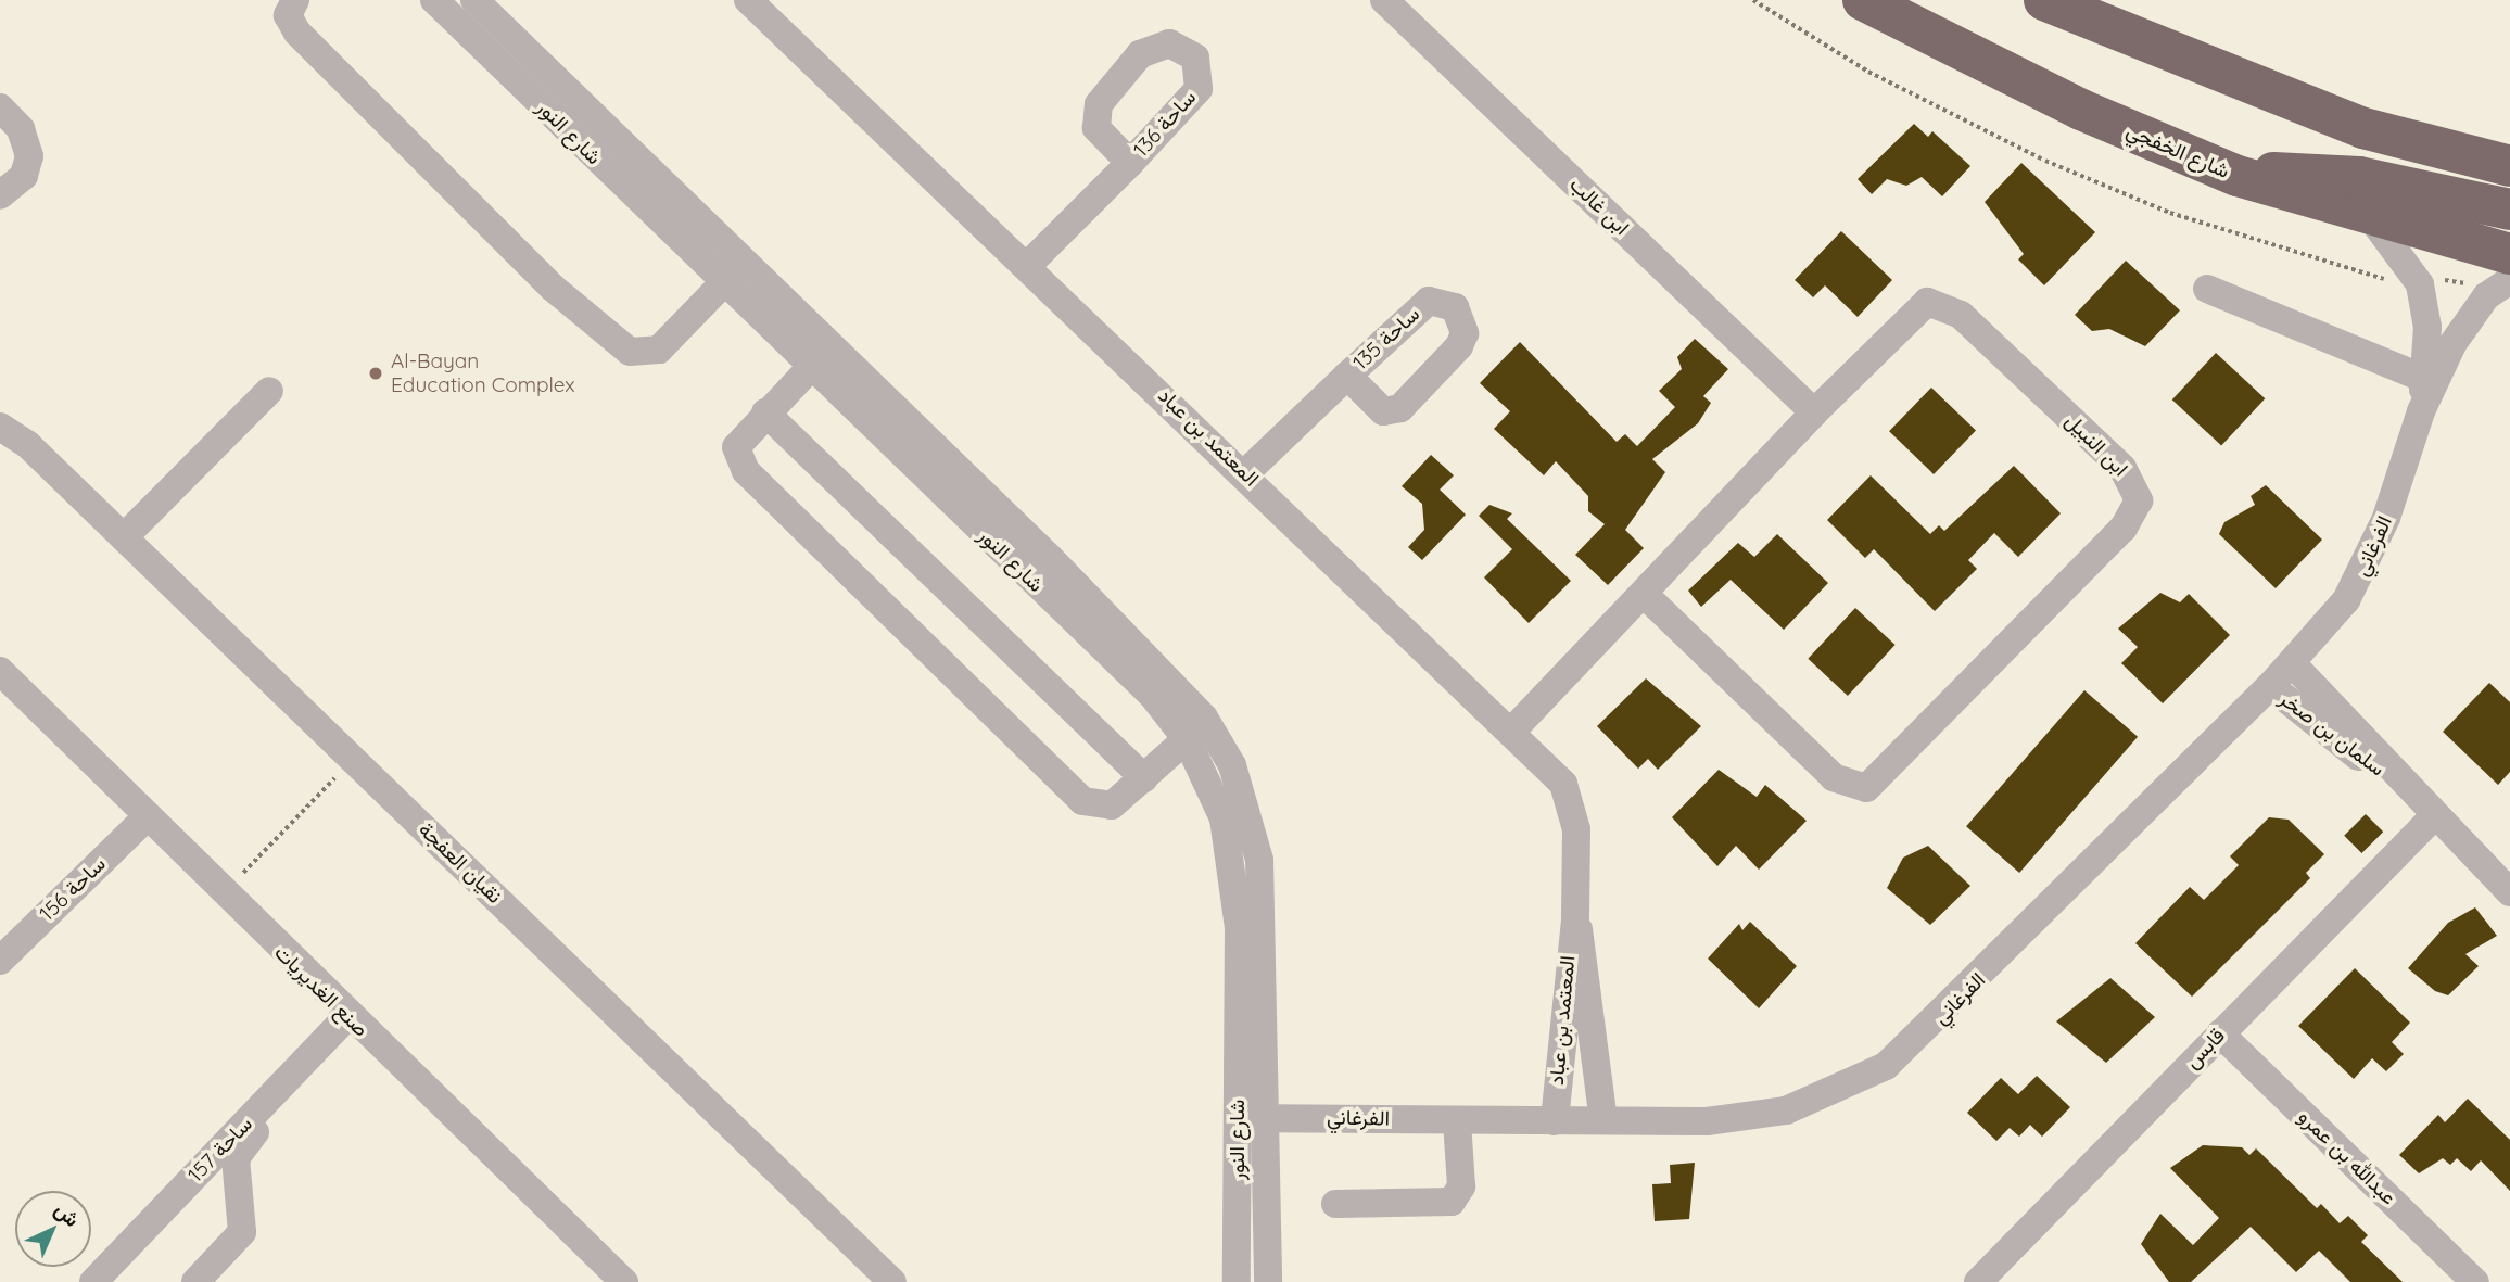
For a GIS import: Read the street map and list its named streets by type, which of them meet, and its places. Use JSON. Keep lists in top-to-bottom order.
{
  "streets": {
    "highway": ["شارع الخفجي"],
    "street": [
      "ساحة 136",
      "شارع النور",
      "ابن غالب",
      "ساحة 135",
      "المعتمد بن عباد",
      "ابن النبيل",
      "الفرغاني",
      "سلمان بن صخر",
      "نقيان العفجة",
      "ساحة 156",
      "صنع الغديريات",
      "قابس",
      "ساحة 157",
      "عبدالله بن عمرو"
    ]
  },
  "crossings": [
    ["ساحة 136", "المعتمد بن عباد"],
    ["شارع النور", "الفرغاني"],
    ["شارع الخفجي", "الفرغاني"],
    ["ابن غالب", "ابن النبيل"],
    ["ساحة 135", "المعتمد بن عباد"],
    ["المعتمد بن عباد", "ابن النبيل"],
    ["المعتمد بن عباد", "الفرغاني"],
    ["الفرغاني", "سلمان بن صخر"],
    ["سلمان بن صخر", "قابس"],
    ["ساحة 156", "صنع الغديريات"],
    ["صنع الغديريات", "ساحة 157"],
    ["قابس", "عبدالله بن عمرو"]
  ],
  "places": ["Al-Bayan Education Complex"],
  "north": "top right"
}
